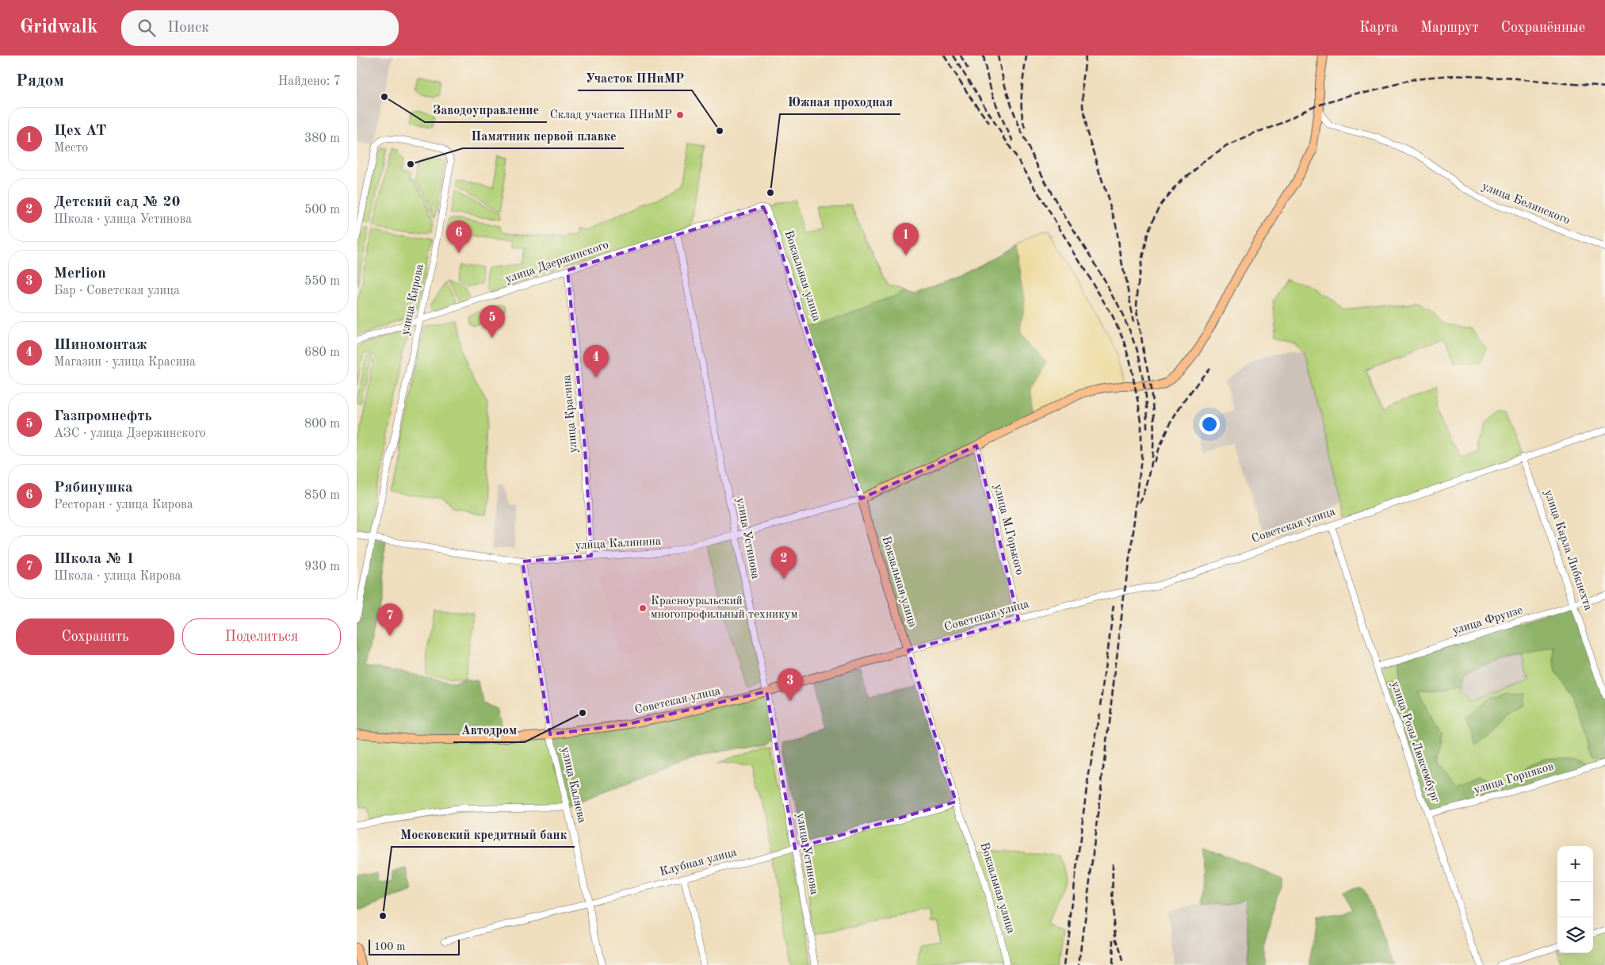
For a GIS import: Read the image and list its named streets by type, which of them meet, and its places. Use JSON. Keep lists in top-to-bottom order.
{
  "streets": {
    "main road": ["Вокзальная улица", "Советская улица"],
    "street": [
      "улица Белинского",
      "улица Дзержинского",
      "улица Кирова",
      "улица Красина",
      "улица М.Горького",
      "улица Устинова",
      "улица Калинина",
      "улица Карла Либкнехта",
      "улица Фрунзе",
      "улица Розы Люксембург",
      "улица Горняков",
      "улица Каляева",
      "Клубная улица"
    ]
  },
  "crossings": [
    ["улица Дзержинского", "Вокзальная улица"],
    ["улица Дзержинского", "улица Кирова"],
    ["улица Дзержинского", "улица Красина"],
    ["улица Дзержинского", "улица Устинова"],
    ["Вокзальная улица", "Советская улица"],
    ["Вокзальная улица", "улица Калинина"],
    ["Вокзальная улица", "Клубная улица"],
    ["улица Кирова", "улица Калинина"],
    ["улица Красина", "улица Калинина"],
    ["Советская улица", "улица М.Горького"],
    ["Советская улица", "улица Устинова"],
    ["Советская улица", "улица Карла Либкнехта"],
    ["Советская улица", "улица Розы Люксембург"],
    ["Советская улица", "улица Каляева"],
    ["улица Устинова", "улица Калинина"],
    ["улица Устинова", "Клубная улица"],
    ["улица Калинина", "улица Каляева"],
    ["улица Карла Либкнехта", "улица Фрунзе"],
    ["улица Фрунзе", "улица Розы Люксембург"],
    ["улица Розы Люксембург", "улица Горняков"],
    ["улица Каляева", "Клубная улица"]
  ],
  "places": [
    "Заводоуправление",
    "Склад участка ПНиМР",
    "Участок ПНиМР",
    "Памятник первой плавке",
    "Южная проходная",
    "Красноуральский многопрофильный техникум",
    "Автодром",
    "Московский кредитный банк"
  ],
  "scale_bar": "100 m",
  "page": {
    "header": "Gridwalk",
    "search": "Поиск",
    "nav": ["Карта", "Маршрут", "Сохранённые"],
    "heading": ["Рядом", "Найдено: 7"],
    "list": [
      {
        "mark": "1",
        "name": "Цех АТ",
        "note": "Место",
        "value": "380 m"
      },
      {
        "mark": "2",
        "name": "Детский сад № 20",
        "note": "Школа · улица Устинова",
        "value": "500 m"
      },
      {
        "mark": "3",
        "name": "Merlion",
        "note": "Бар · Советская улица",
        "value": "550 m"
      },
      {
        "mark": "4",
        "name": "Шиномонтаж",
        "note": "Магазин · улица Красина",
        "value": "680 m"
      },
      {
        "mark": "5",
        "name": "Газпромнефть",
        "note": "АЗС · улица Дзержинского",
        "value": "800 m"
      },
      {
        "mark": "6",
        "name": "Рябинушка",
        "note": "Ресторан · улица Кирова",
        "value": "850 m"
      },
      {
        "mark": "7",
        "name": "Школа № 1",
        "note": "Школа · улица Кирова",
        "value": "930 m"
      }
    ],
    "pins": [
      "6",
      "1",
      "5",
      "4",
      "2",
      "7",
      "3"
    ],
    "buttons": ["Сохранить", "Поделиться"],
    "map_buttons": ["+", "−"],
    "scale": "100 m"
  }
}
